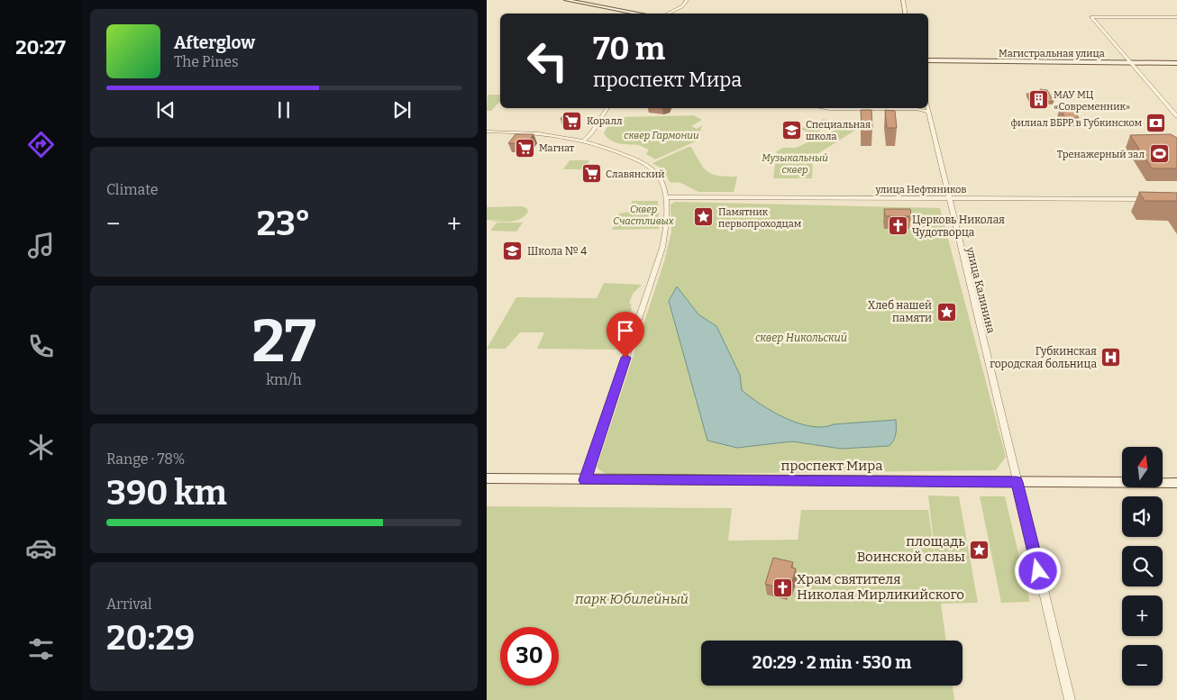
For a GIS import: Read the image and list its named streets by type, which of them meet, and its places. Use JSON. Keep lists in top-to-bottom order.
{
  "streets": {
    "main road": ["Магистральная улица", "проспект Мира"],
    "street": ["улица Нефтяников", "улица Калинина"]
  },
  "crossings": [
    ["улица Нефтяников", "улица Калинина"],
    ["улица Калинина", "проспект Мира"]
  ],
  "parks": [
    "сквер Гармонии",
    "Музыкальный сквер",
    "Сквер Счастливых",
    "сквер Никольский",
    "парк Юбилейный"
  ],
  "places": {
    "building": ["МАУ МЦ «Современник»"],
    "supermarket": ["Коралл", "Магнат", "Славянский"],
    "bank": ["филиал ВБРР в Губкинском"],
    "school or university": ["Специальная школа", "Школа № 4"],
    "sports": ["Тренажерный зал"],
    "place": ["Памятник первопроходцам", "Хлеб нашей памяти", "площадь Воинской славы"],
    "church": ["Церковь Николая Чудотворца", "Храм святителя Николая Мирликийского"],
    "hospital": ["Губкинская городская больница"]
  },
  "north": "top",
  "page": {
    "tabs": "20:27",
    "turn": ["70 m", "проспект Мира"],
    "song": ["Afterglow", "The Pines"],
    "tile": [
      "Climate",
      ["27", "km/h"],
      ["Range · 78%", "390 km"],
      ["Arrival", "20:29"]
    ],
    "heat": ["−", "23°", "+"],
    "map_buttons": ["+", "−"],
    "limit": "30",
    "trip": "20:29 · 2 min · 530 m"
  }
}
